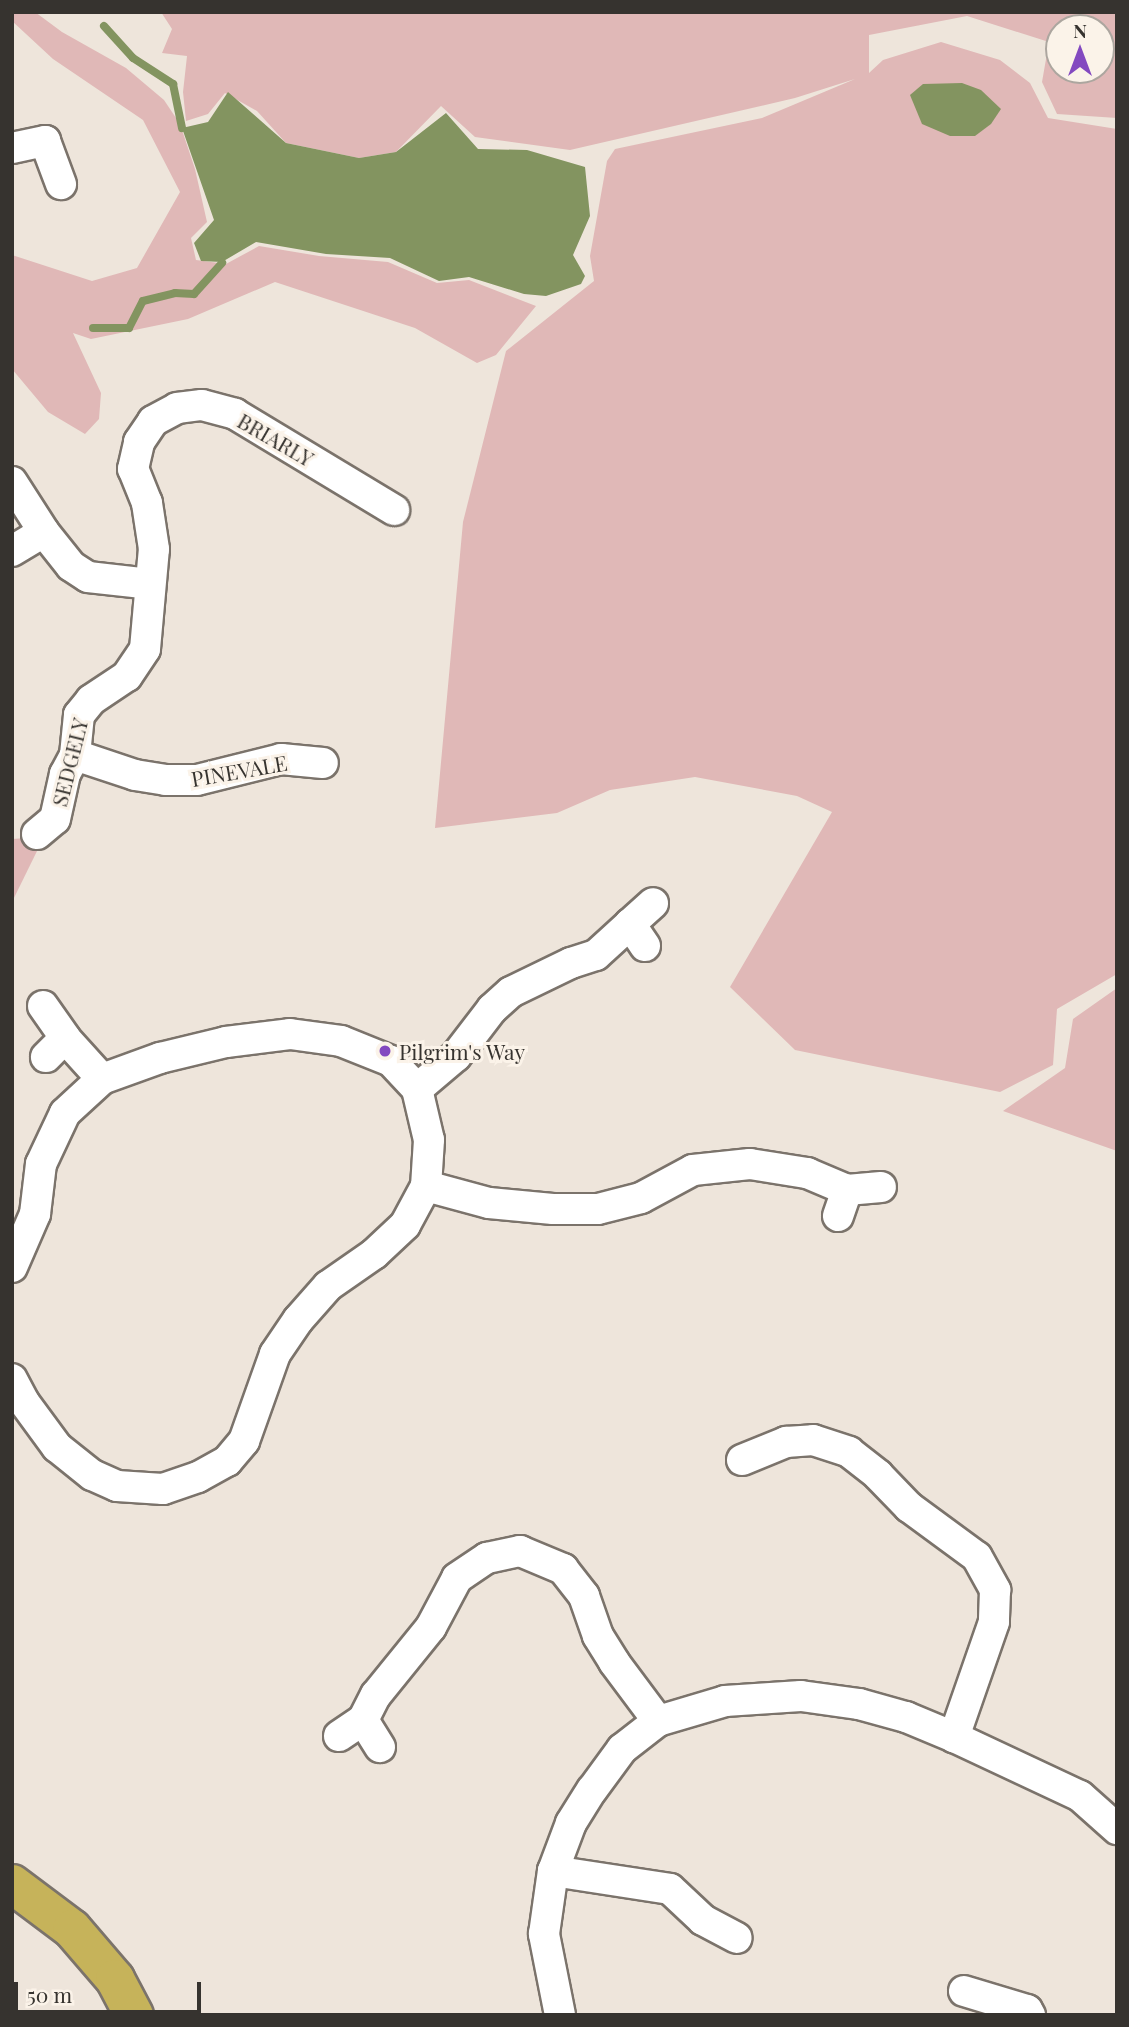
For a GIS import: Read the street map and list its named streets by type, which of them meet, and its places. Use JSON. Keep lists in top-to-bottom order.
{
  "streets": {
    "street": ["BRIARLY", "SEDGELY", "PINEVALE"]
  },
  "crossings": [
    ["BRIARLY", "SEDGELY"],
    ["SEDGELY", "PINEVALE"]
  ],
  "places": ["Pilgrim's Way"],
  "scale_bar": "50 m",
  "north": "top"
}
